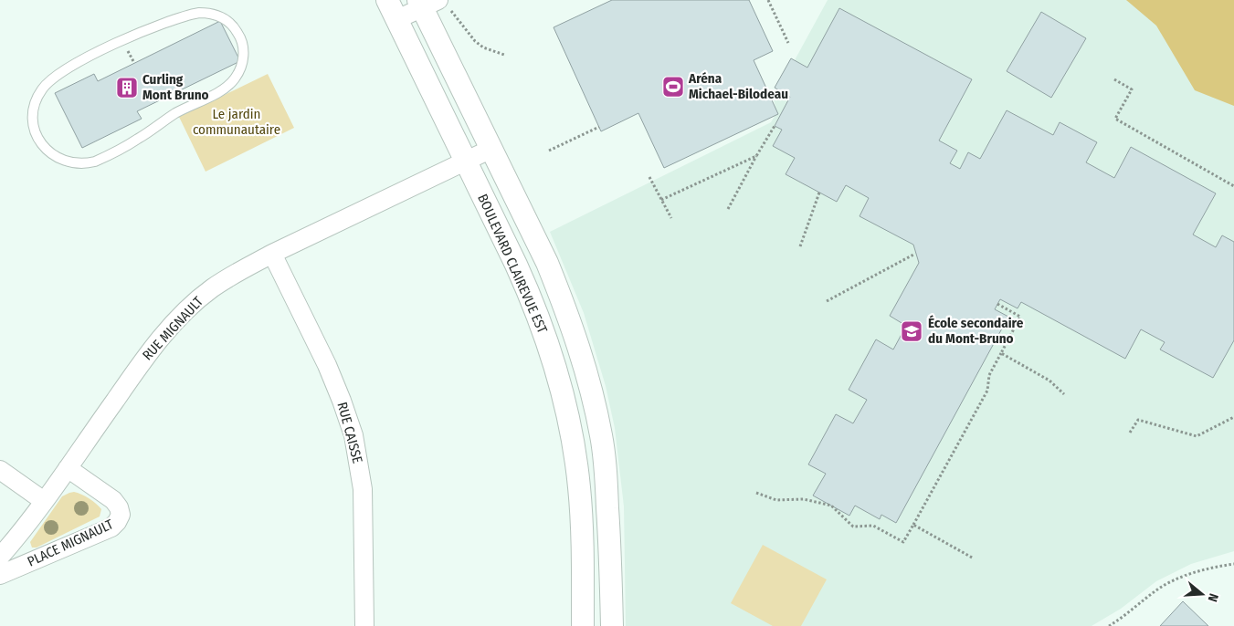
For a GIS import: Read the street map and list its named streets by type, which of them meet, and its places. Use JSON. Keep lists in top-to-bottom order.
{
  "streets": {
    "street": [
      "BOULEVARD CLAIREVUE EST",
      "RUE MIGNAULT",
      "RUE CAISSE",
      "PLACE MIGNAULT"
    ]
  },
  "crossings": [
    ["BOULEVARD CLAIREVUE EST", "RUE MIGNAULT"],
    ["RUE MIGNAULT", "RUE CAISSE"],
    ["RUE MIGNAULT", "PLACE MIGNAULT"]
  ],
  "parks": ["Le jardin communautaire"],
  "places": {
    "sports": ["Aréna Michael-Bilodeau"],
    "building": ["Curling Mont Bruno"],
    "school or university": ["École secondaire du Mont-Bruno"]
  },
  "north": "right"
}
